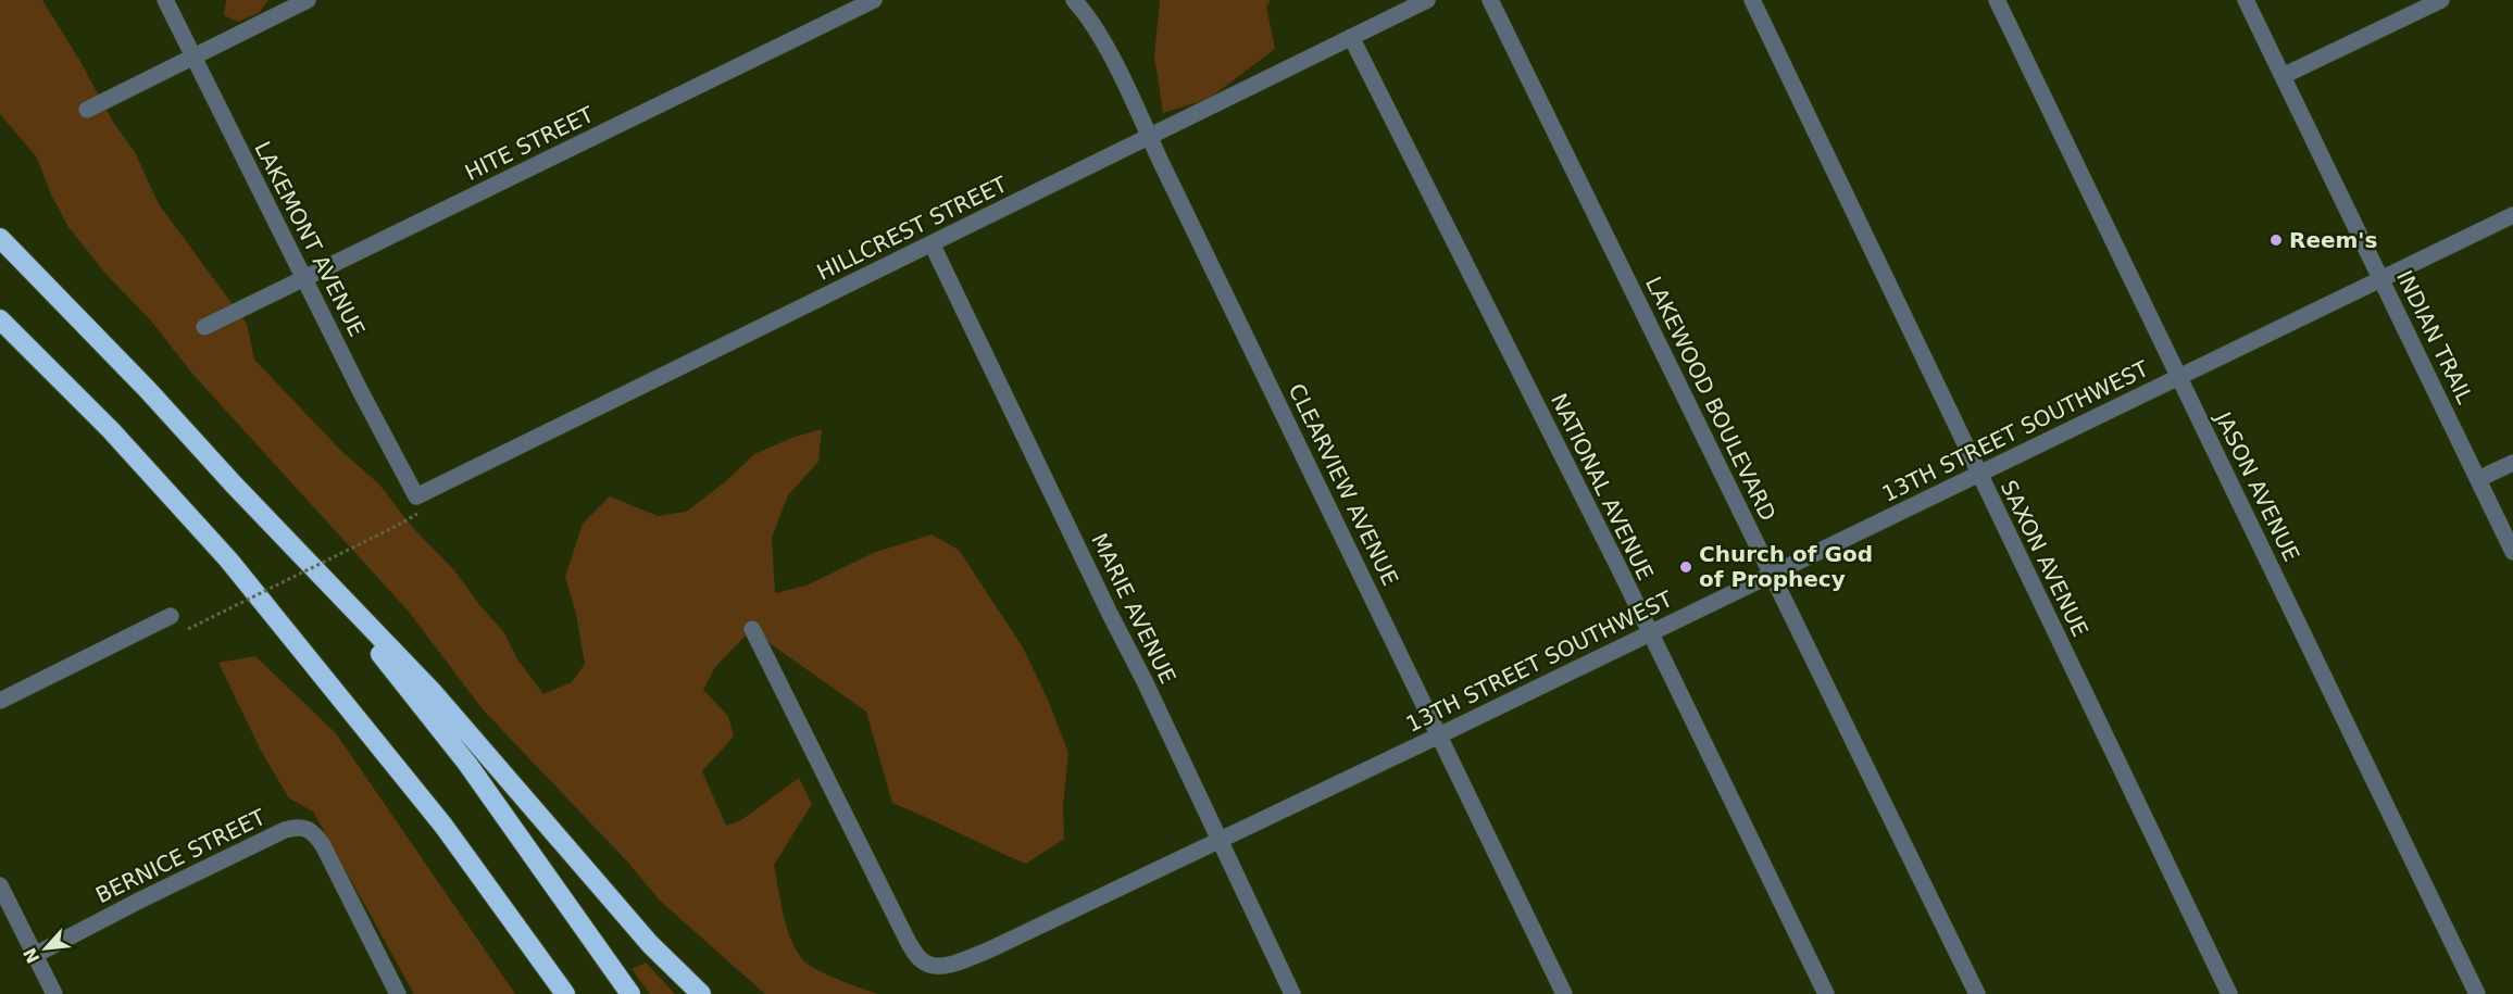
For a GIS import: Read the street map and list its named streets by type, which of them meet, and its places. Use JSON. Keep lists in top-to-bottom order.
{
  "streets": {
    "street": [
      "HITE STREET",
      "HILLCREST STREET",
      "LAKEMONT AVENUE",
      "INDIAN TRAIL",
      "LAKEWOOD BOULEVARD",
      "13TH STREET SOUTHWEST",
      "CLEARVIEW AVENUE",
      "NATIONAL AVENUE",
      "JASON AVENUE",
      "SAXON AVENUE",
      "MARIE AVENUE",
      "BERNICE STREET"
    ]
  },
  "crossings": [
    ["HITE STREET", "LAKEMONT AVENUE"],
    ["HILLCREST STREET", "LAKEMONT AVENUE"],
    ["HILLCREST STREET", "CLEARVIEW AVENUE"],
    ["HILLCREST STREET", "NATIONAL AVENUE"],
    ["HILLCREST STREET", "MARIE AVENUE"],
    ["INDIAN TRAIL", "13TH STREET SOUTHWEST"],
    ["LAKEWOOD BOULEVARD", "13TH STREET SOUTHWEST"],
    ["13TH STREET SOUTHWEST", "CLEARVIEW AVENUE"],
    ["13TH STREET SOUTHWEST", "NATIONAL AVENUE"],
    ["13TH STREET SOUTHWEST", "JASON AVENUE"],
    ["13TH STREET SOUTHWEST", "SAXON AVENUE"],
    ["13TH STREET SOUTHWEST", "MARIE AVENUE"]
  ],
  "places": ["Reem's", "Church of God of Prophecy"],
  "north": "bottom left"
}
